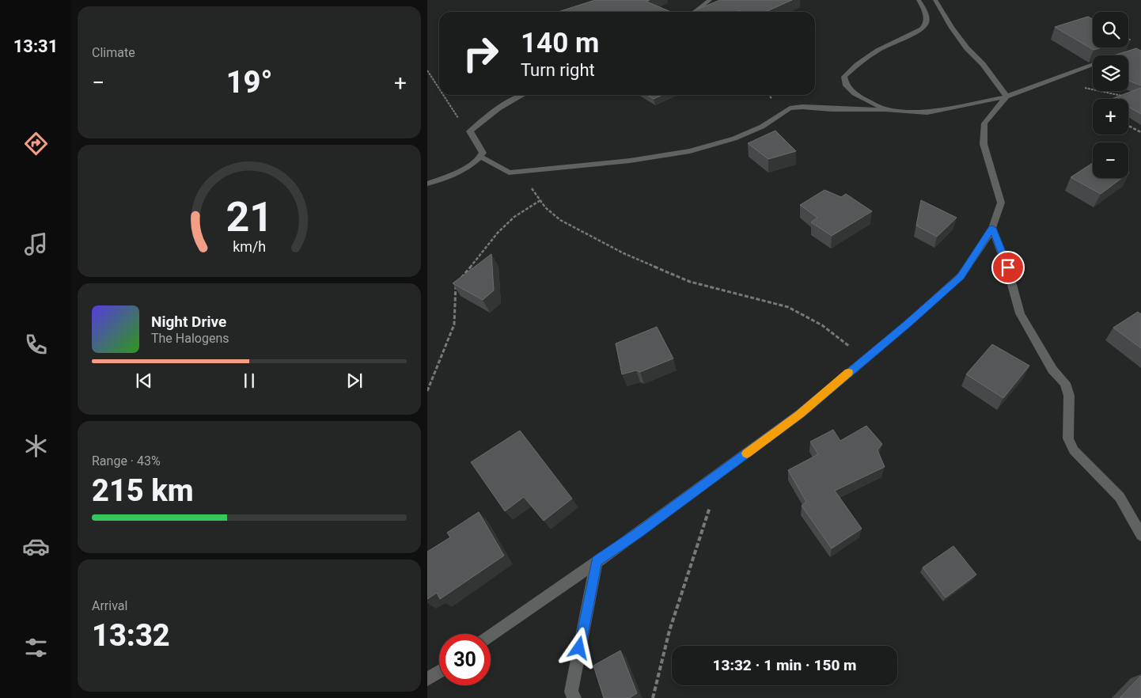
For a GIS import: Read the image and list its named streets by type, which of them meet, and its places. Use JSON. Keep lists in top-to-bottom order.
{
  "page": {
    "tabs": "13:31",
    "tile": [
      "Climate",
      ["Range · 43%", "215 km"],
      ["Arrival", "13:32"]
    ],
    "map_buttons": ["+", "−"],
    "turn": ["140 m", "Turn right"],
    "heat": ["−", "19°", "+"],
    "song": ["Night Drive", "The Halogens"],
    "limit": "30",
    "trip": "13:32 · 1 min · 150 m",
    "gauge": ["21", "km/h"]
  }
}
